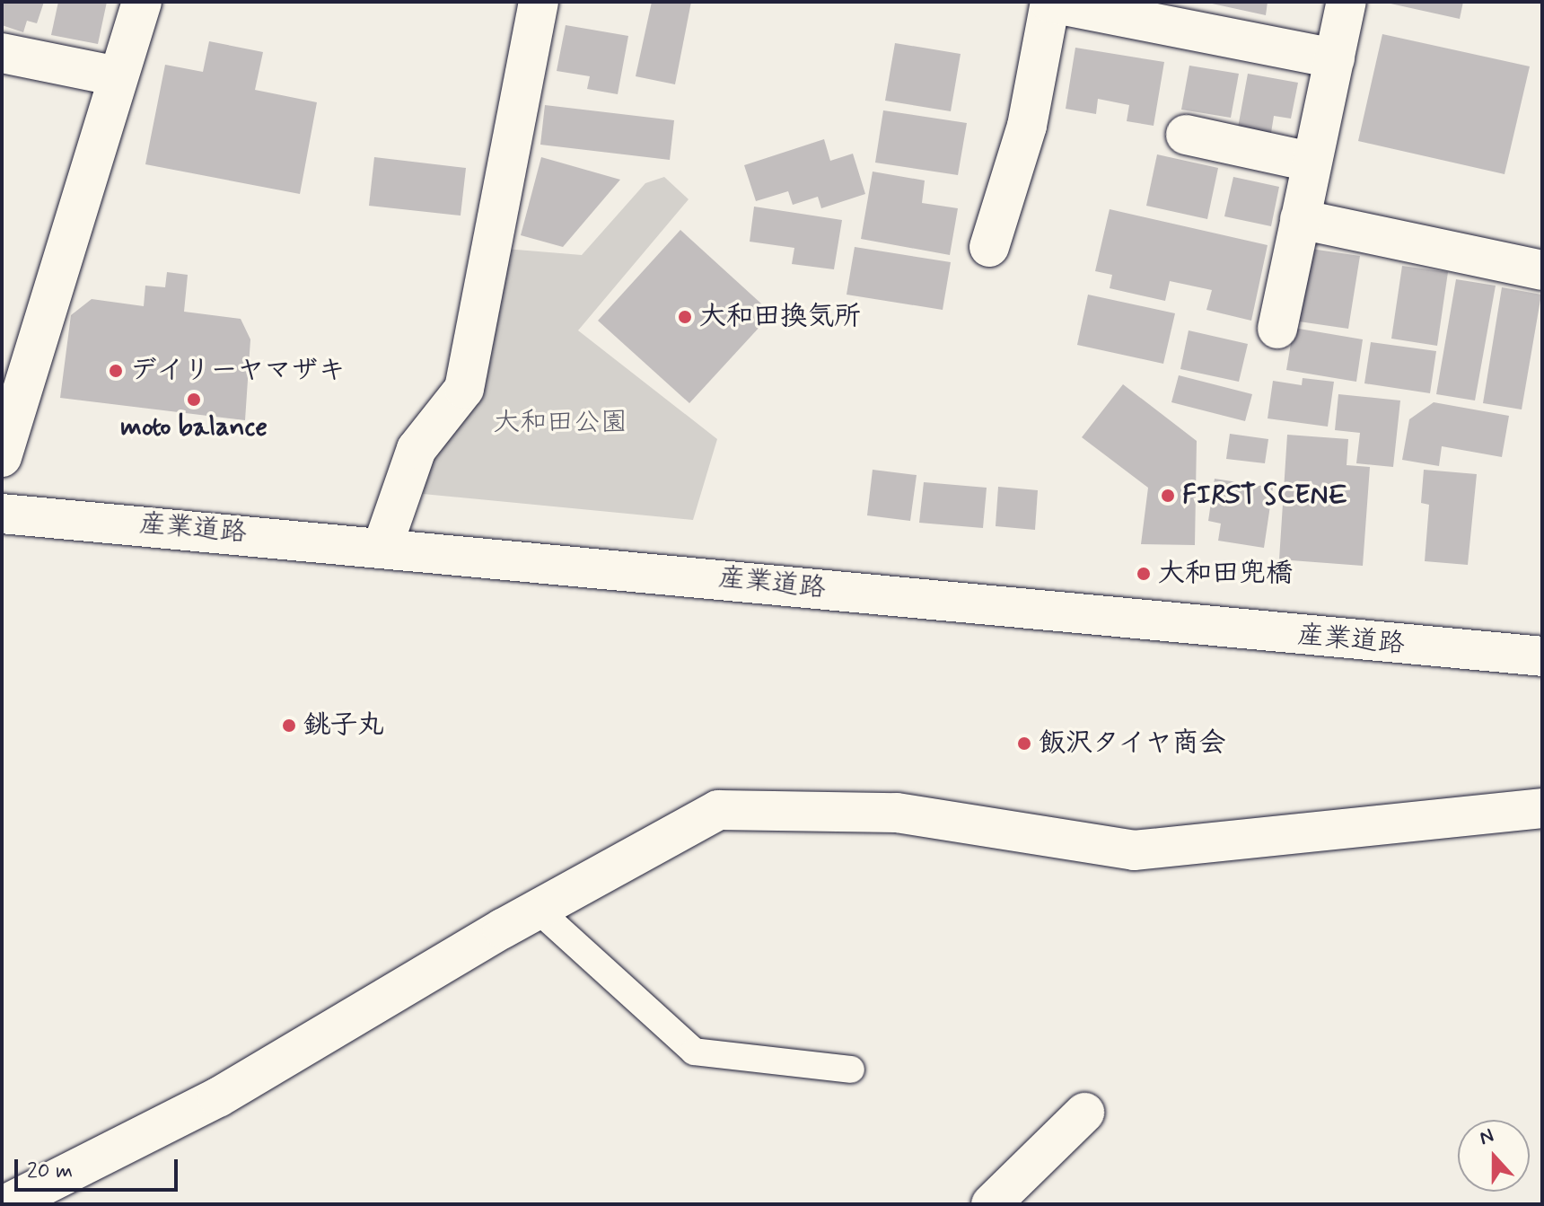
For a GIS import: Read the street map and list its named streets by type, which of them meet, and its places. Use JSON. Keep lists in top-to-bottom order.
{
  "streets": {
    "street": ["産業道路"]
  },
  "parks": ["大和田公園"],
  "places": [
    "大和田換気所",
    "デイリーヤマザキ",
    "moto balance",
    "FIRST SCENE",
    "大和田兜橋",
    "銚子丸",
    "飯沢タイヤ商会"
  ],
  "scale_bar": "20 m",
  "north": "top"
}
